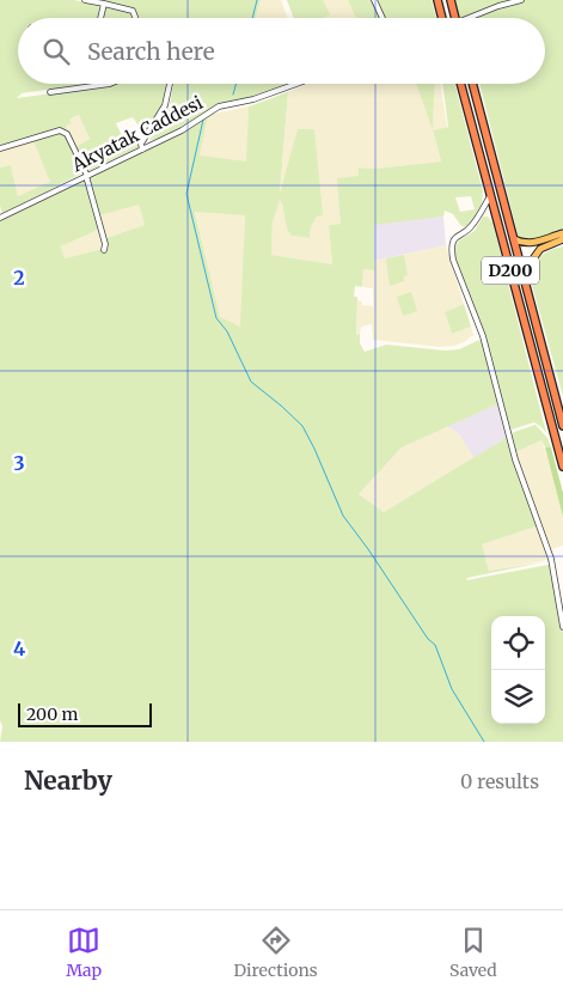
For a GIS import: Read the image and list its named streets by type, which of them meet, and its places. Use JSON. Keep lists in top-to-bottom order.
{
  "streets": {
    "highway": ["D200"],
    "street": ["Akyatak Caddesi"]
  },
  "scale_bar": "200 m",
  "page": {
    "search": "Search here",
    "scale": "200 m",
    "heading": ["Nearby", "0 results"],
    "nav": ["Map", "Directions", "Saved"]
  },
  "grid": {
    "rows": ["2", "3", "4"]
  }
}
